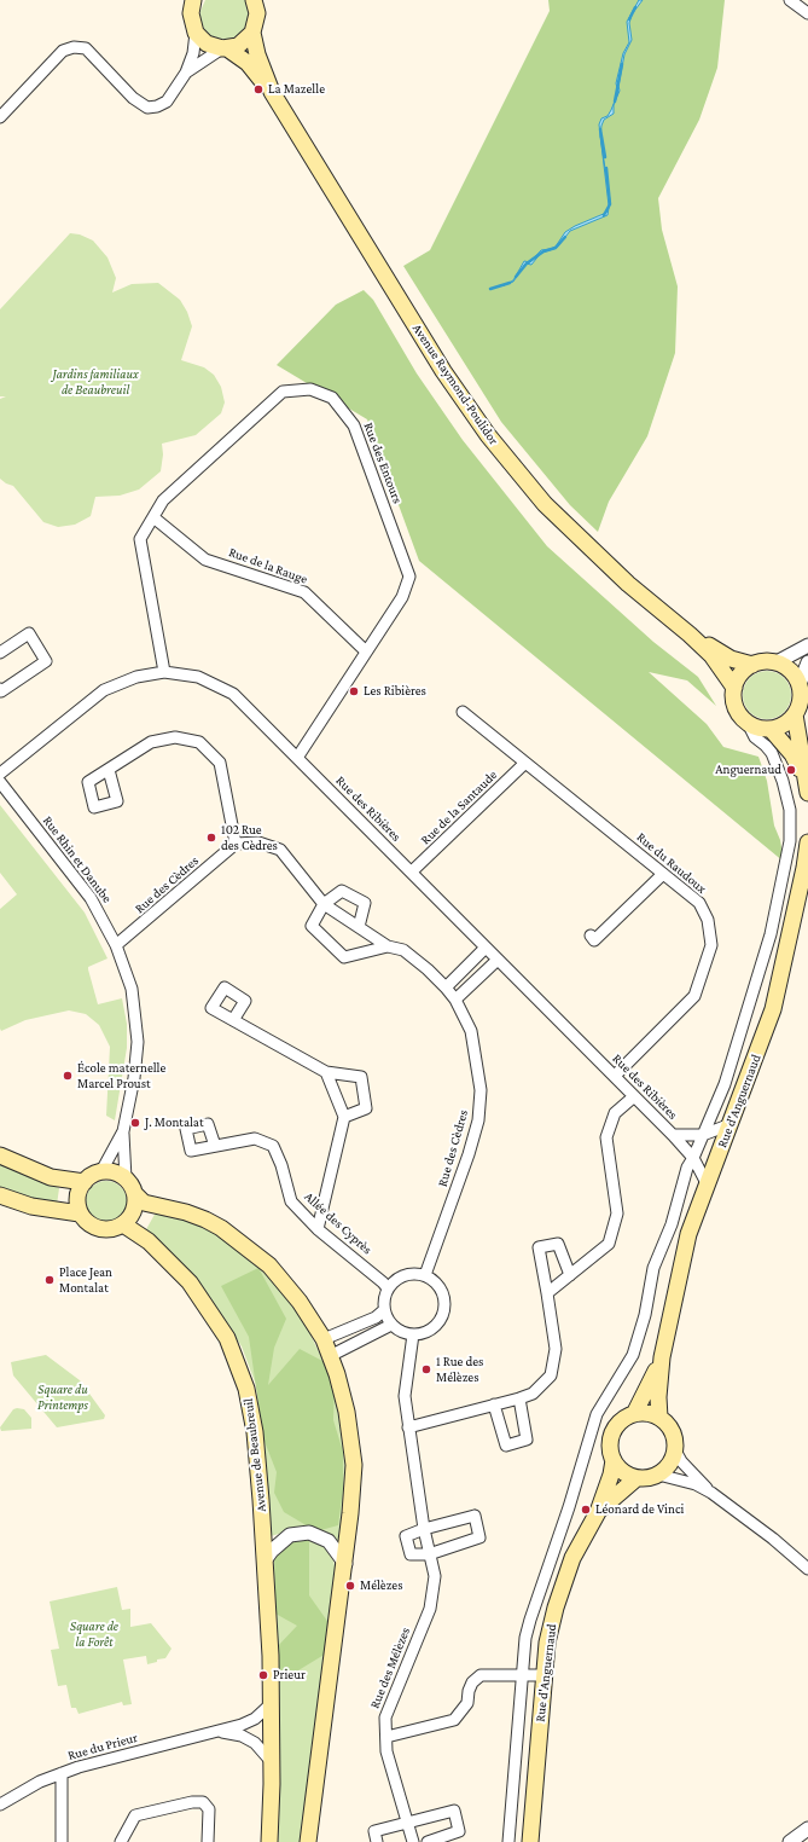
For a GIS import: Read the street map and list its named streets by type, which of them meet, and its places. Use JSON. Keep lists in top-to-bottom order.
{
  "streets": {
    "main road": ["Avenue Raymond-Poulidor", "Rue d'Anguernaud", "Avenue de Beaubreuil"],
    "street": [
      "Rue des Entours",
      "Rue de la Rauge",
      "Rue de la Santaude",
      "Rue des Ribières",
      "Rue Rhin et Danube",
      "Rue du Raudoux",
      "Rue des Cèdres",
      "Allée des Cyprès",
      "Rue des Mélèzes",
      "Rue du Prieur"
    ]
  },
  "crossings": [
    ["Rue des Entours", "Rue de la Rauge"],
    ["Rue des Entours", "Rue des Ribières"],
    ["Rue de la Santaude", "Rue des Ribières"],
    ["Rue de la Santaude", "Rue du Raudoux"],
    ["Rue des Ribières", "Rue du Raudoux"],
    ["Rue des Ribières", "Rue d'Anguernaud"],
    ["Rue Rhin et Danube", "Rue des Cèdres"],
    ["Rue Rhin et Danube", "Avenue de Beaubreuil"],
    ["Rue des Cèdres", "Allée des Cyprès"],
    ["Rue des Cèdres", "Rue des Mélèzes"],
    ["Allée des Cyprès", "Rue des Mélèzes"],
    ["Avenue de Beaubreuil", "Rue du Prieur"]
  ],
  "parks": ["Jardins familiaux de Beaubreuil", "Square du Printemps", "Square de la Forêt"],
  "places": [
    "La Mazelle",
    "Les Ribières",
    "Anguernaud",
    "102 Rue des Cèdres",
    "École maternelle Marcel Proust",
    "J. Montalat",
    "Place Jean Montalat",
    "1 Rue des Mélèzes",
    "Léonard de Vinci",
    "Mélèzes",
    "Prieur"
  ]
}
